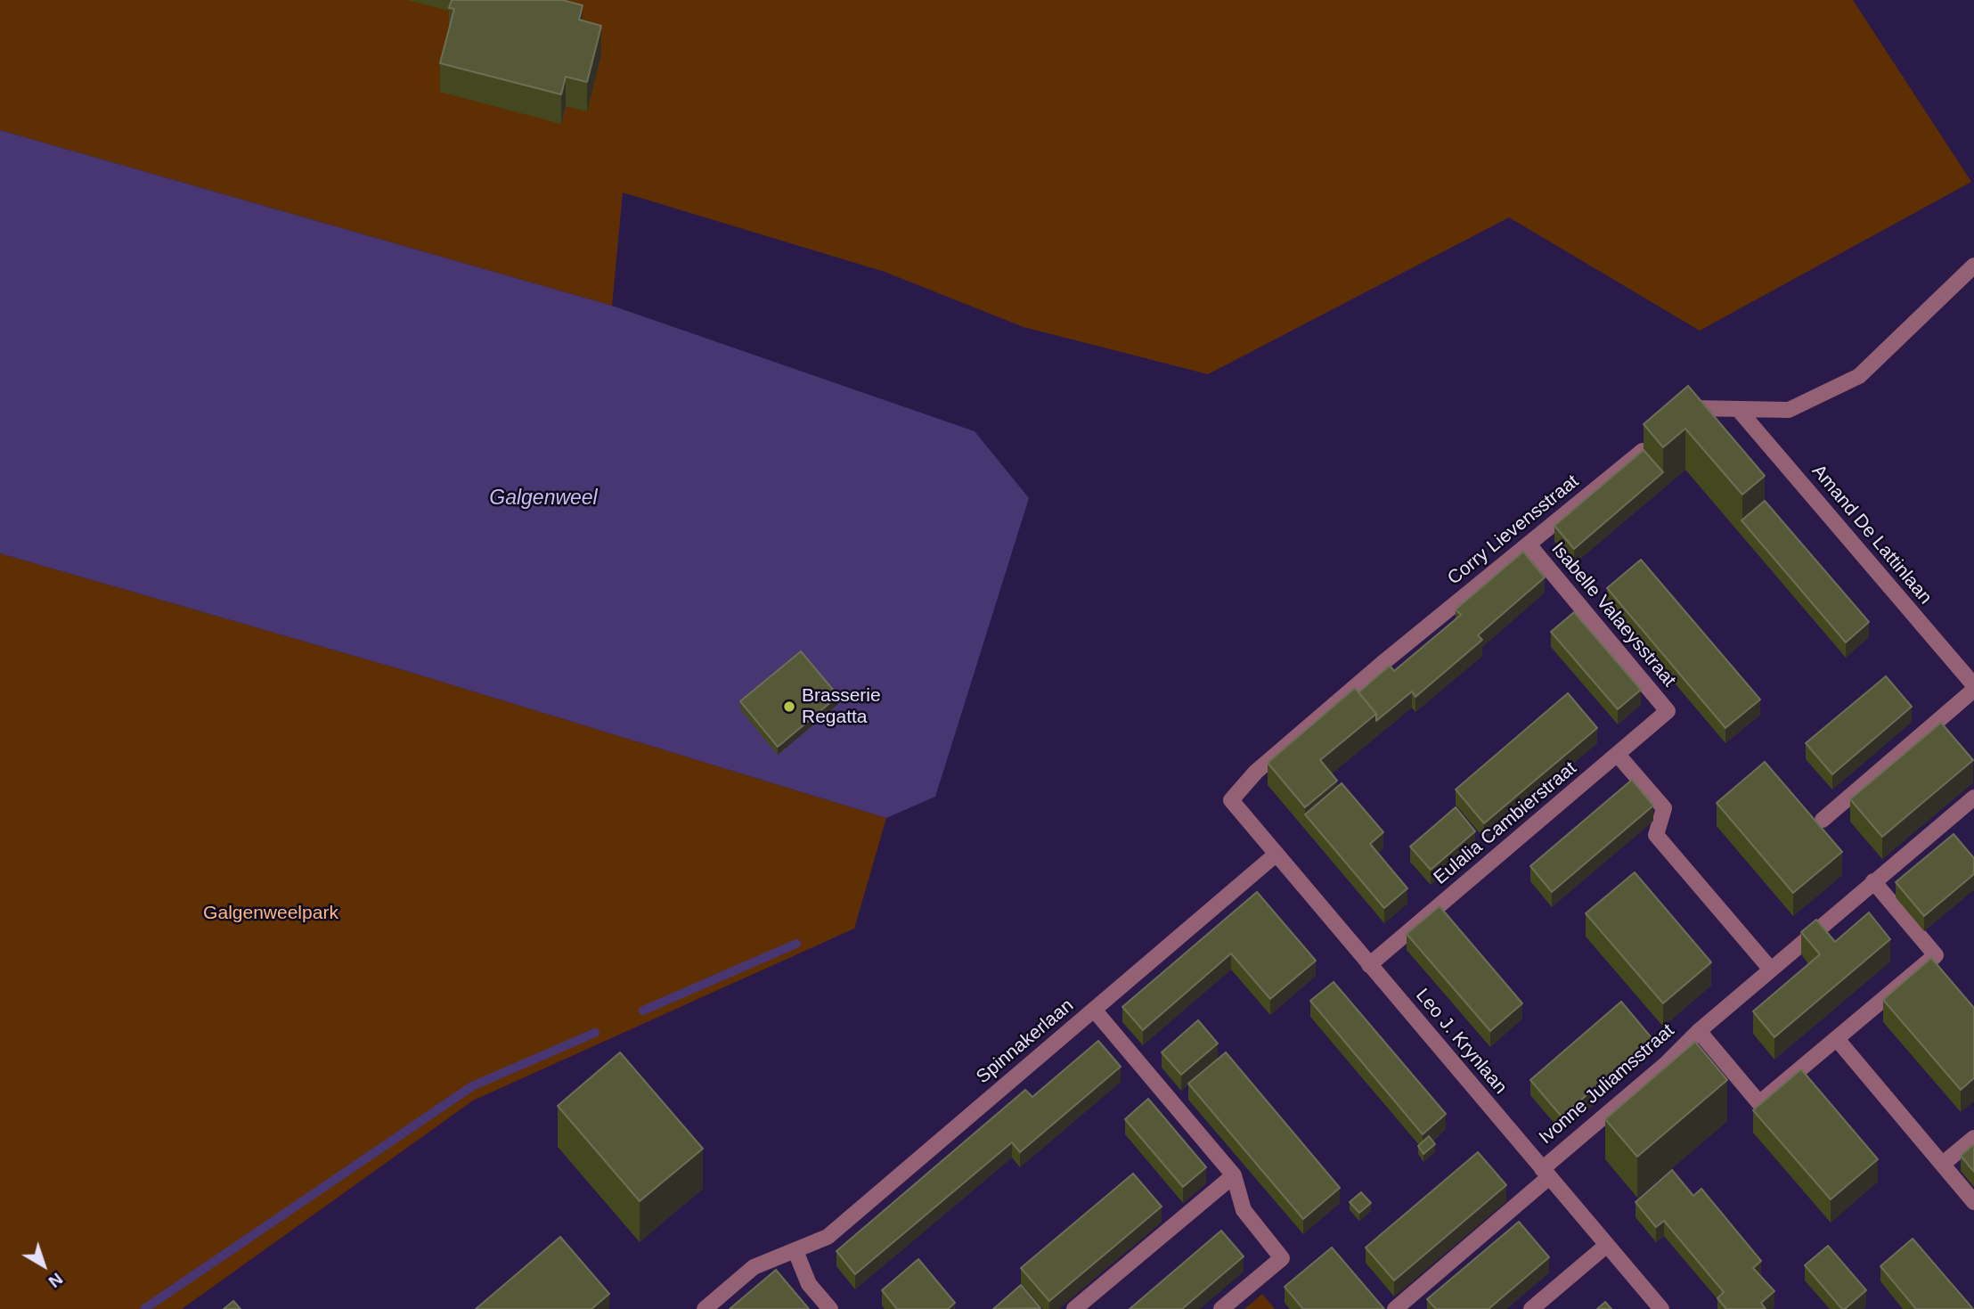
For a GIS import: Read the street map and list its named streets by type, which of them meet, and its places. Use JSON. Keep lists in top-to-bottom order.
{
  "streets": {
    "street": [
      "Corry Lievensstraat",
      "Amand De Lattinlaan",
      "Isabelle Valaeysstraat",
      "Eulalia Cambierstraat",
      "Spinnakerlaan",
      "Leo J. Krynlaan",
      "Ivonne Juliamsstraat"
    ]
  },
  "crossings": [
    ["Corry Lievensstraat", "Isabelle Valaeysstraat"],
    ["Corry Lievensstraat", "Leo J. Krynlaan"],
    ["Isabelle Valaeysstraat", "Eulalia Cambierstraat"],
    ["Eulalia Cambierstraat", "Leo J. Krynlaan"],
    ["Spinnakerlaan", "Leo J. Krynlaan"],
    ["Leo J. Krynlaan", "Ivonne Juliamsstraat"]
  ],
  "water": ["Galgenweel"],
  "parks": ["Galgenweelpark"],
  "places": ["Brasserie Regatta"],
  "north": "bottom right"
}
